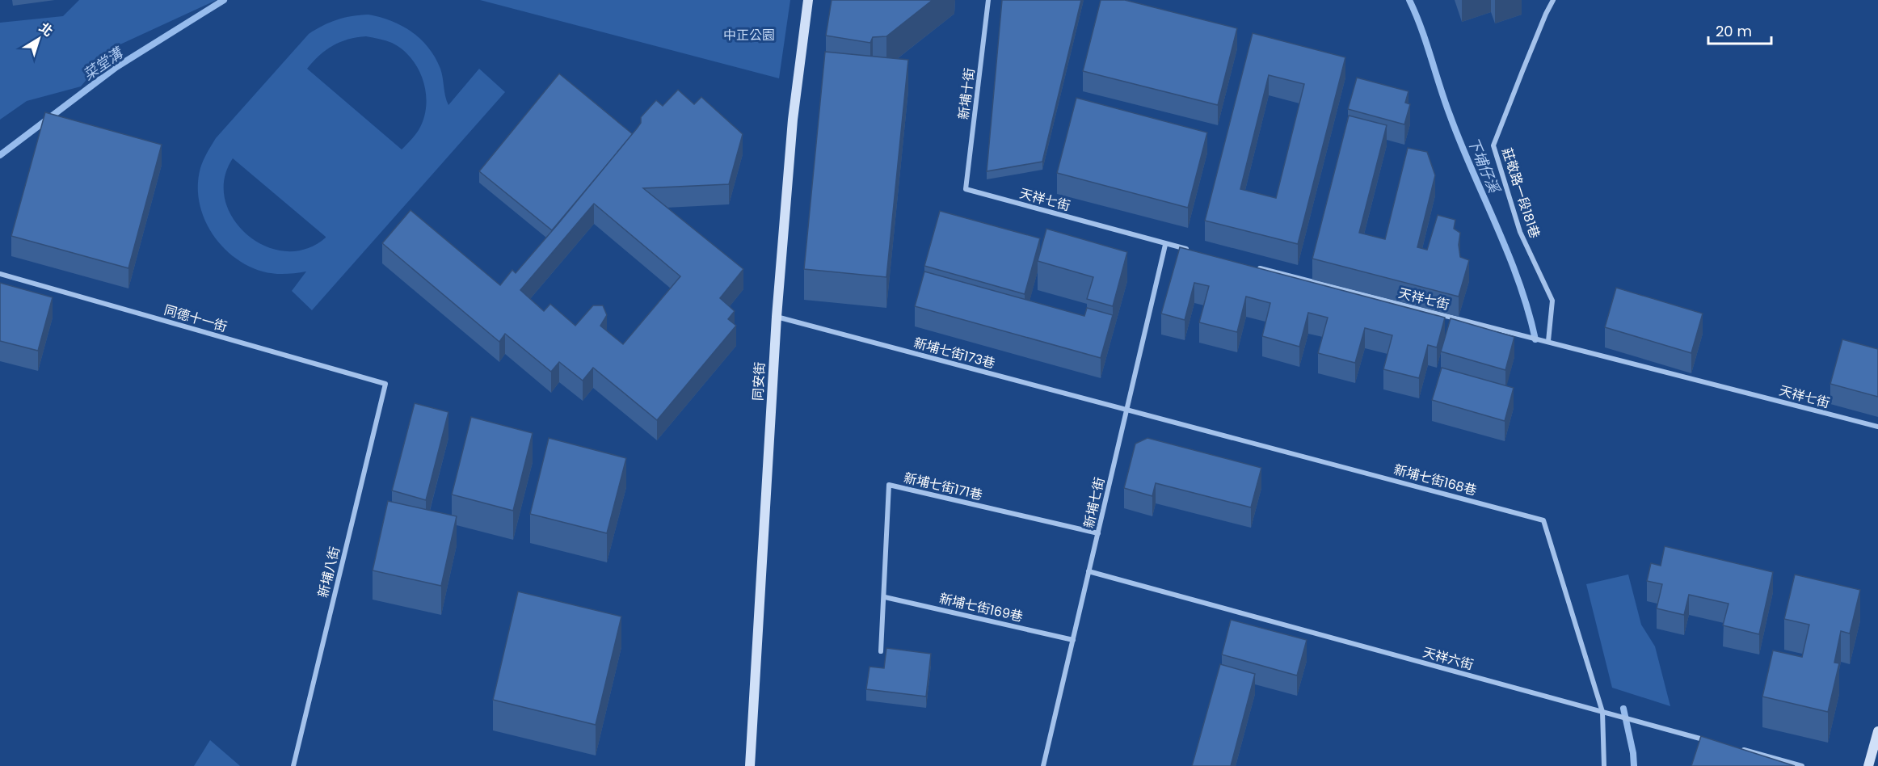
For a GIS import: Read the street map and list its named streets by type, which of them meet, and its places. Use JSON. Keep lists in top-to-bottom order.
{
  "streets": {
    "street": [
      "新埔十街",
      "莊敬路一段181巷",
      "天祥七街",
      "同德十一街",
      "新埔七街173巷",
      "同安街",
      "新埔七街168巷",
      "新埔七街171巷",
      "新埔七街",
      "新埔八街",
      "新埔七街169巷",
      "天祥六街"
    ]
  },
  "crossings": [
    ["新埔十街", "天祥七街"],
    ["莊敬路一段181巷", "天祥七街"],
    ["天祥七街", "新埔七街"],
    ["同德十一街", "新埔八街"],
    ["新埔七街173巷", "同安街"],
    ["新埔七街173巷", "新埔七街168巷"],
    ["新埔七街173巷", "新埔七街"],
    ["新埔七街168巷", "新埔七街"],
    ["新埔七街168巷", "天祥六街"],
    ["新埔七街171巷", "新埔七街"],
    ["新埔七街171巷", "新埔七街169巷"],
    ["新埔七街", "新埔七街169巷"],
    ["新埔七街", "天祥六街"]
  ],
  "water": ["菜堂溝", "下埔仔溪"],
  "parks": ["中正公園"],
  "scale_bar": "20 m",
  "north": "top right"
}
